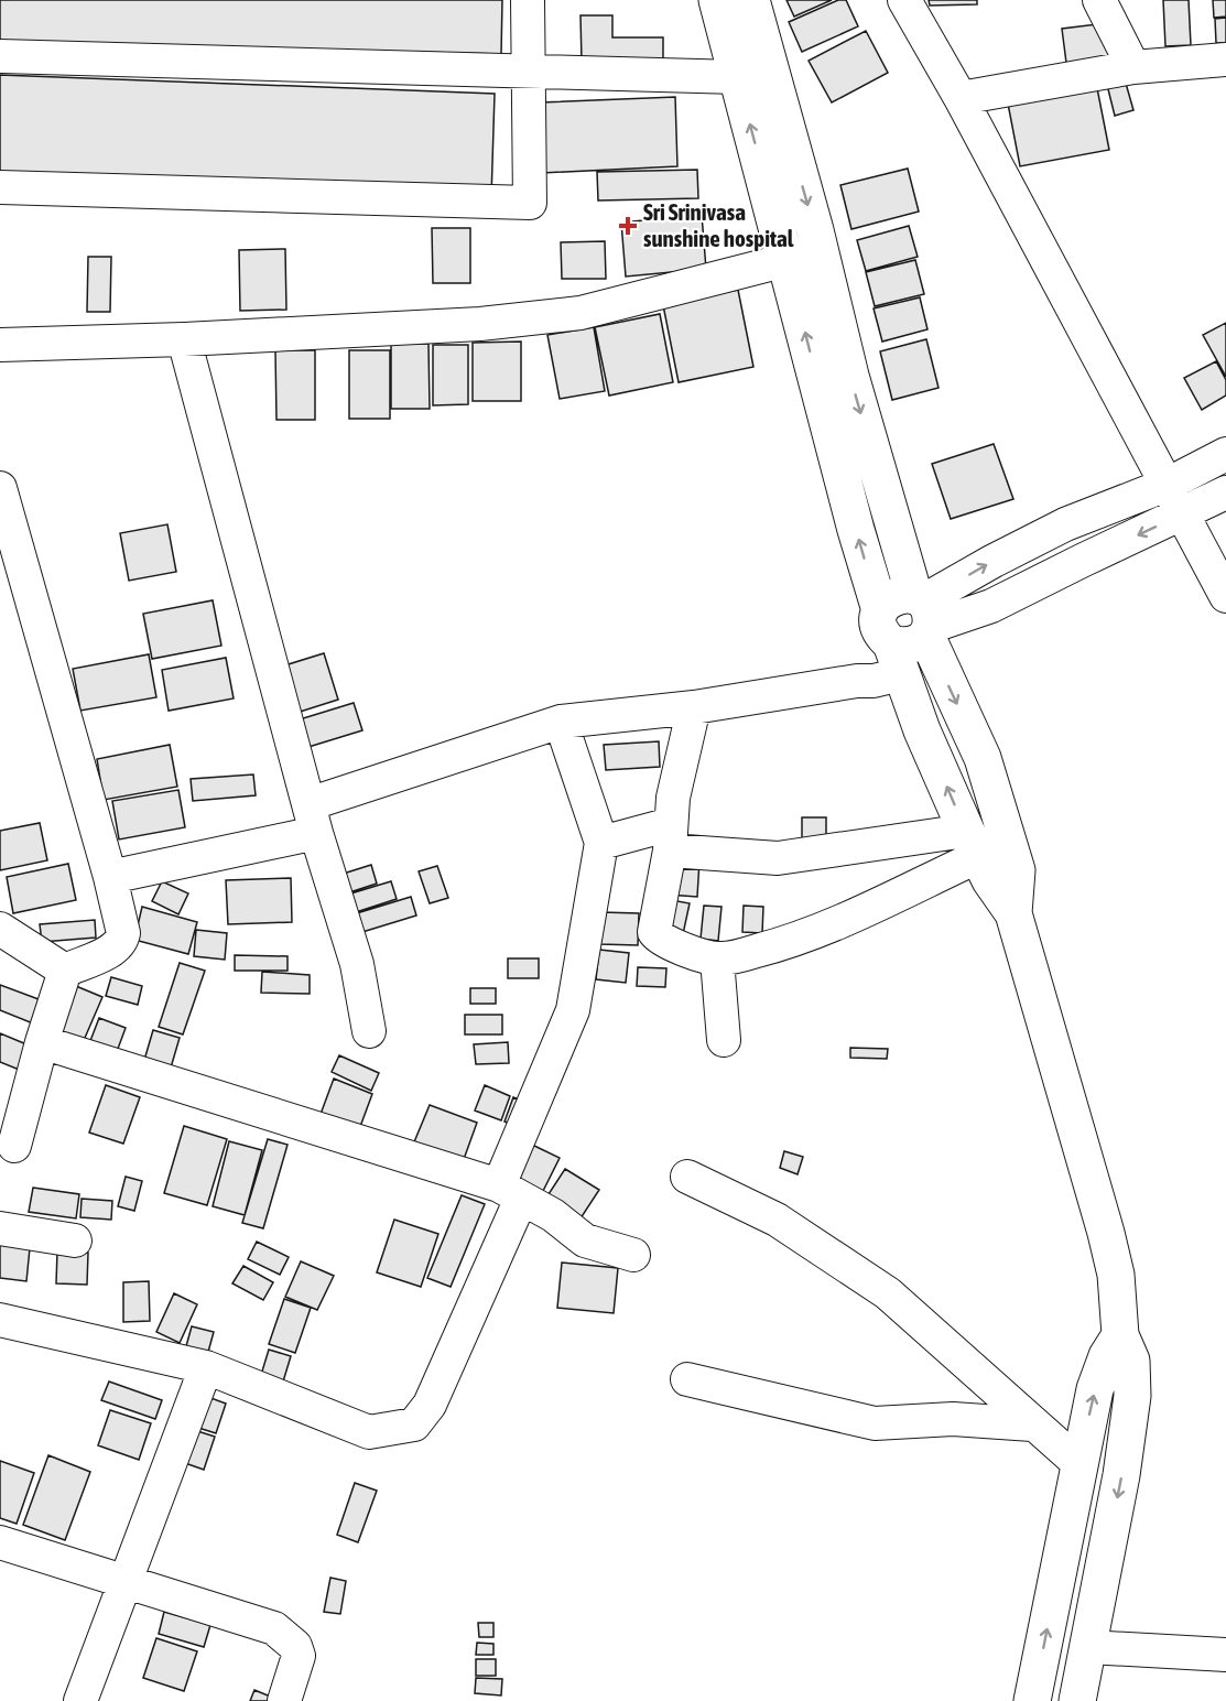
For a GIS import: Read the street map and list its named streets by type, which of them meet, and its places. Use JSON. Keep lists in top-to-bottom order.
{
  "places": {
    "health": ["Sri Srinivasa sunshine hospital"]
  }
}
